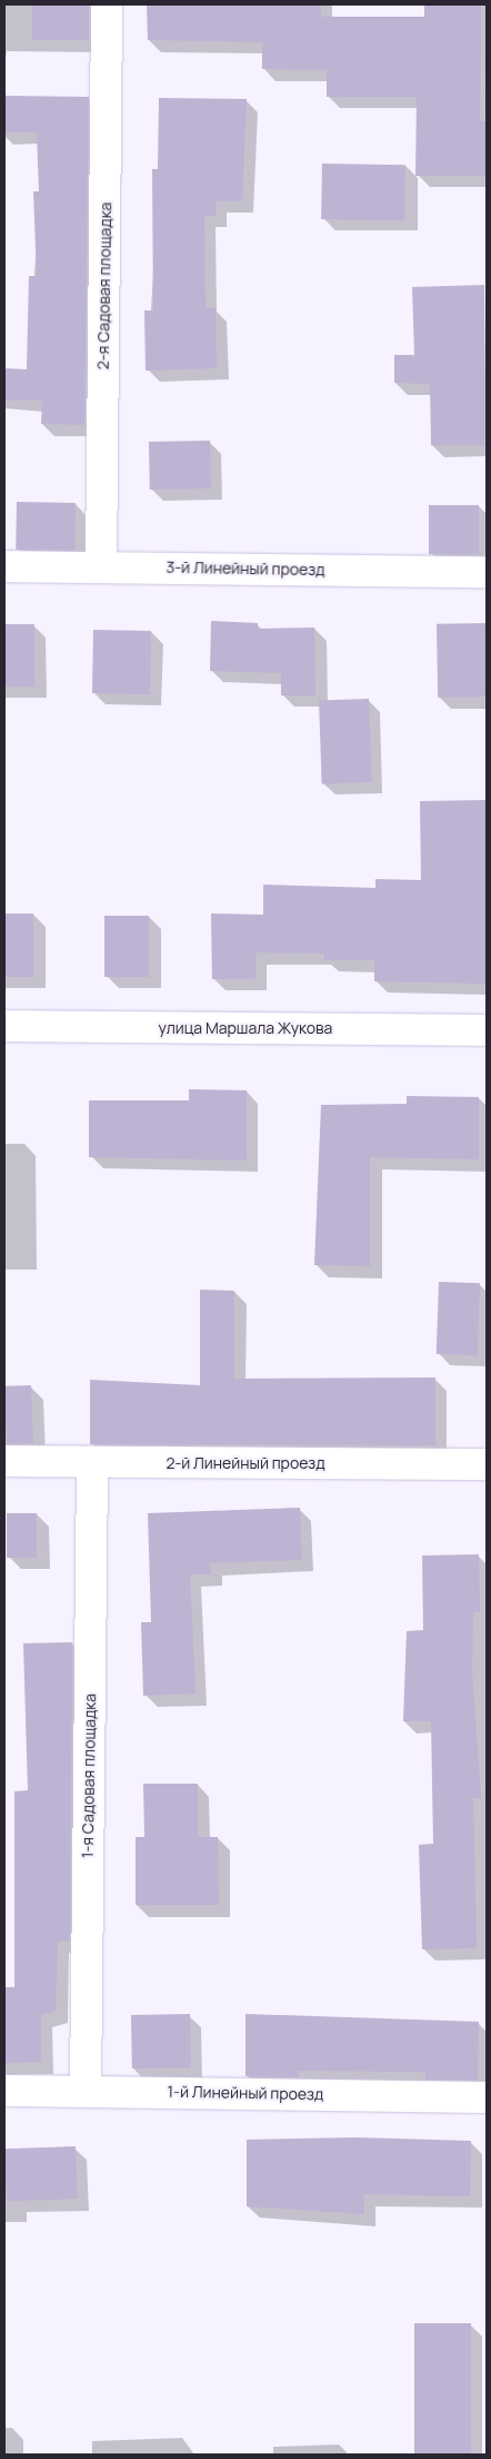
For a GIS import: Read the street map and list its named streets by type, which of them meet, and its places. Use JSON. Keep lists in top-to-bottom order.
{
  "streets": {
    "street": [
      "2-я Cадовая площадка",
      "3-й Линейный проезд",
      "улица Маршала Жукова",
      "2-й Линейный проезд",
      "1-я Садовая площадка",
      "1-й Линейный проезд"
    ]
  },
  "crossings": [
    ["2-я Cадовая площадка", "3-й Линейный проезд"],
    ["2-й Линейный проезд", "1-я Садовая площадка"],
    ["1-я Садовая площадка", "1-й Линейный проезд"]
  ]
}
